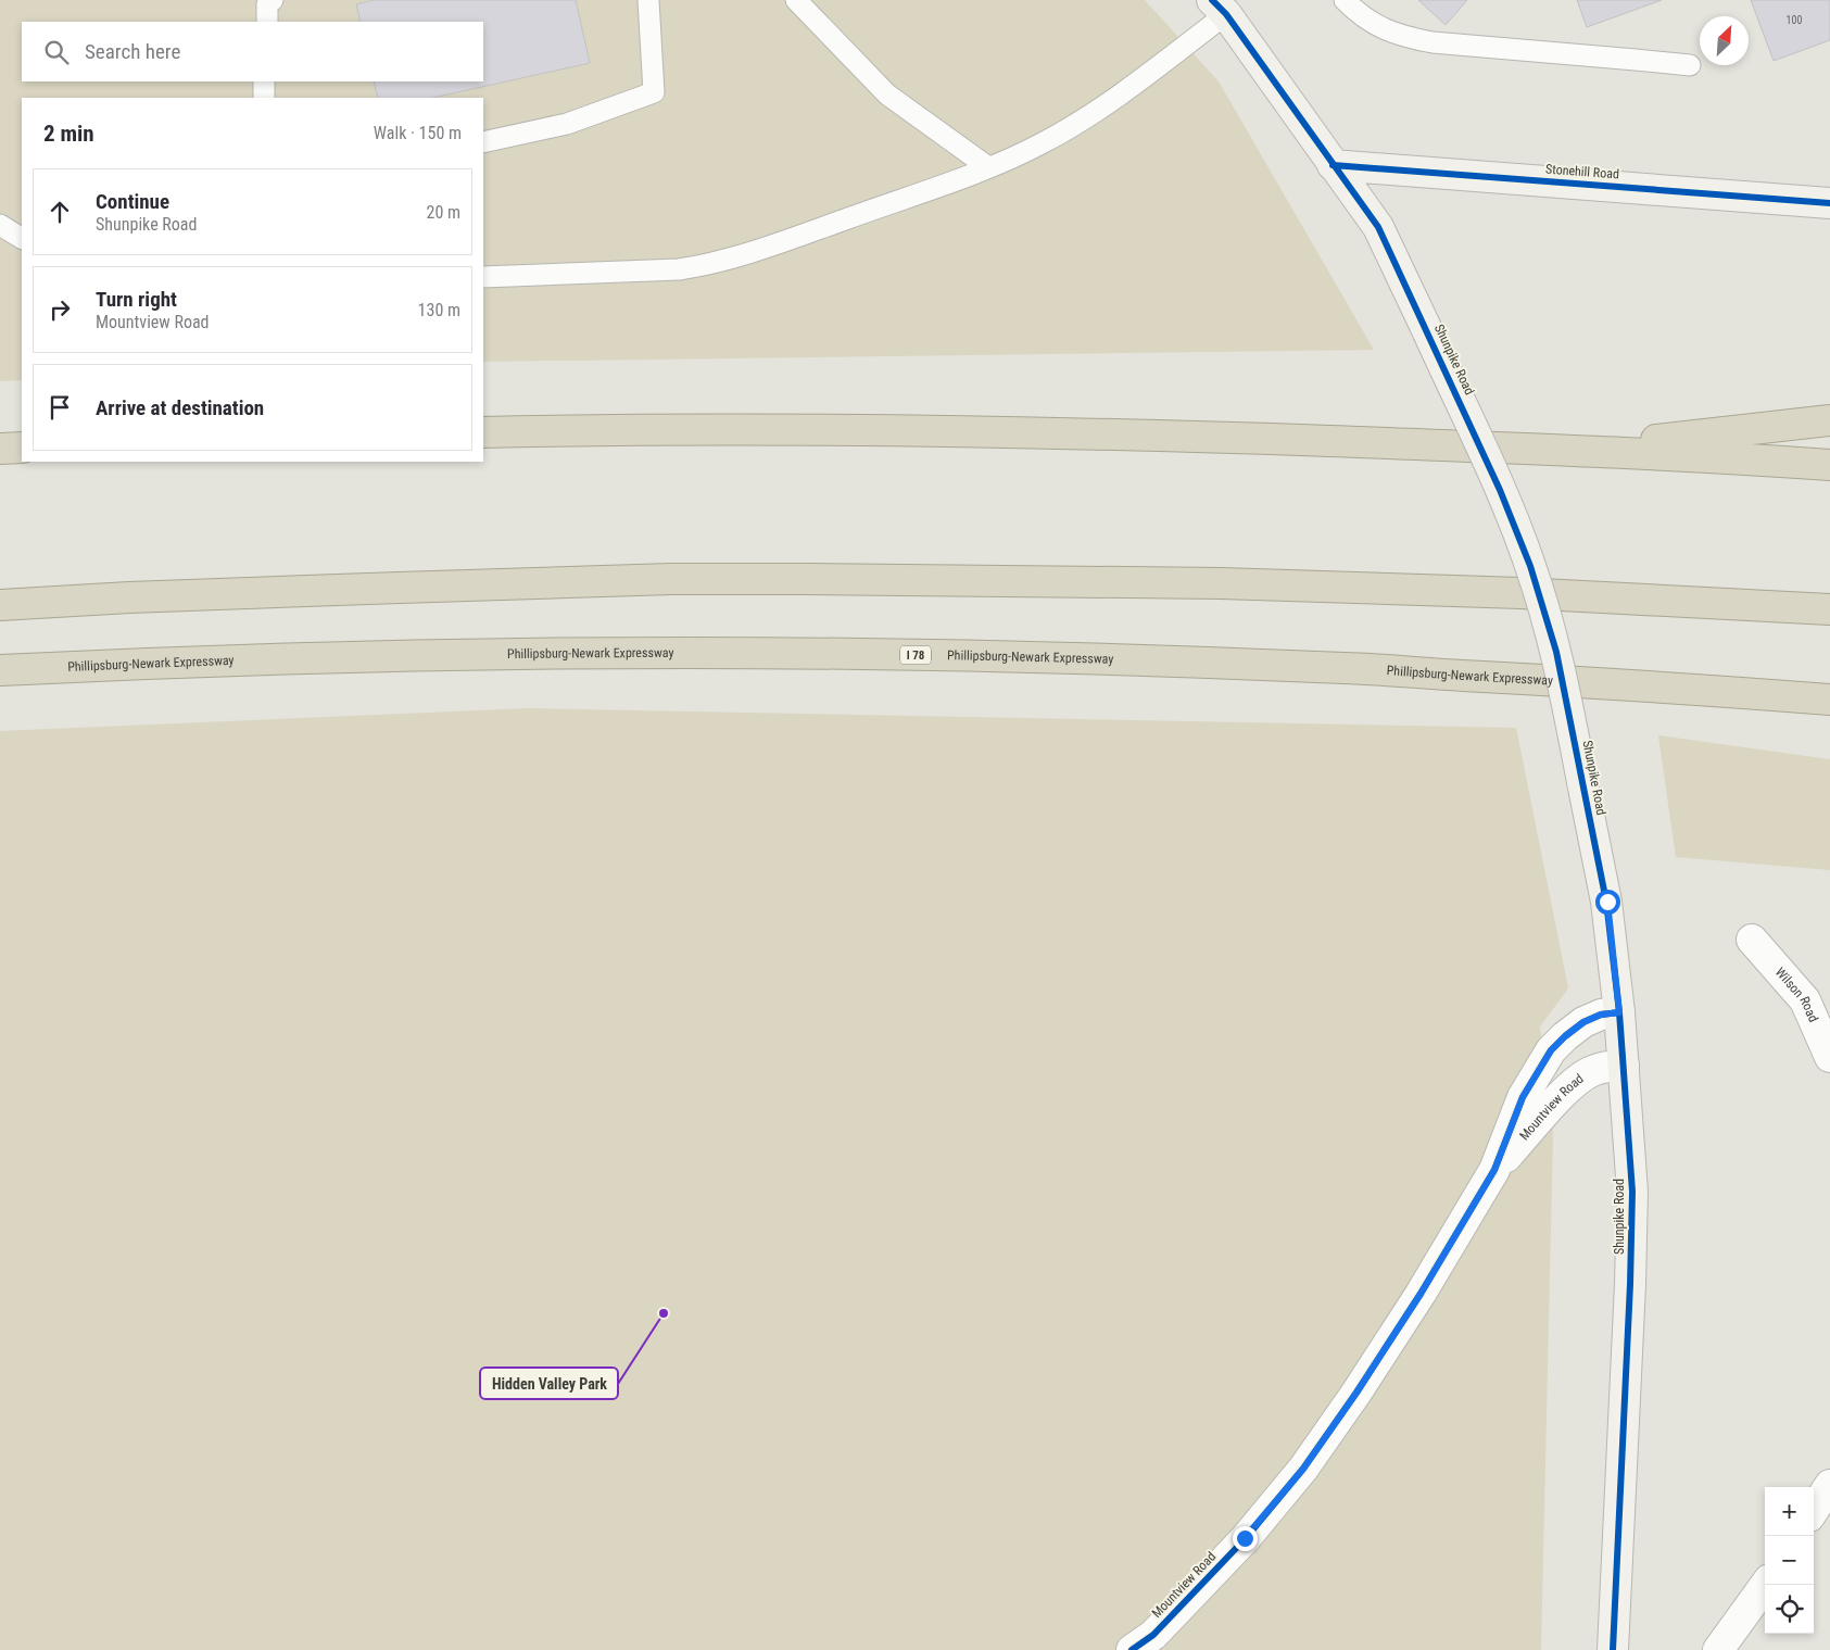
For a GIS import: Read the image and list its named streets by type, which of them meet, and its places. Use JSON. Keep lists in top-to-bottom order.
{
  "streets": {
    "highway": ["Phillipsburg-Newark Expressway", "I 78"],
    "street": [
      "Stonehill Road",
      "Shunpike Road",
      "Wilson Road",
      "Mountview Road"
    ]
  },
  "crossings": [
    ["Stonehill Road", "Shunpike Road"],
    ["Shunpike Road", "Mountview Road"]
  ],
  "places": ["Hidden Valley Park"],
  "house_numbers": ["100"],
  "north": "top right",
  "page": {
    "search": "Search here",
    "heading": ["2 min", "Walk · 150 m"],
    "list": [
      ["Continue", "Shunpike Road", "20 m"],
      ["Turn right", "Mountview Road", "130 m"],
      "Arrive at destination"
    ],
    "map_buttons": ["+", "−"]
  }
}
